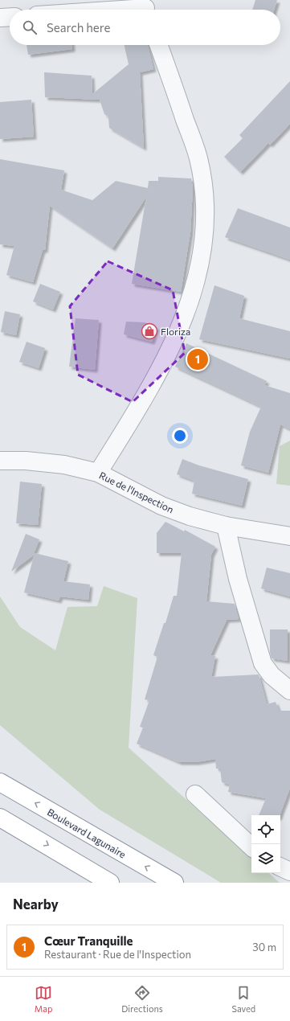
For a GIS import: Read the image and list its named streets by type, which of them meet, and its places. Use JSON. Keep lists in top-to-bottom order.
{
  "streets": {
    "highway": ["Boulevard Lagunaire"],
    "street": ["Rue de l'Inspection"]
  },
  "places": {
    "shop": ["Floriza"]
  },
  "page": {
    "search": "Search here",
    "pins": "1",
    "heading": "Nearby",
    "list": [
      {
        "mark": "1",
        "name": "Cœur Tranquille",
        "note": "Restaurant · Rue de l'Inspection",
        "value": "30 m"
      }
    ],
    "nav": ["Map", "Directions", "Saved"]
  }
}
